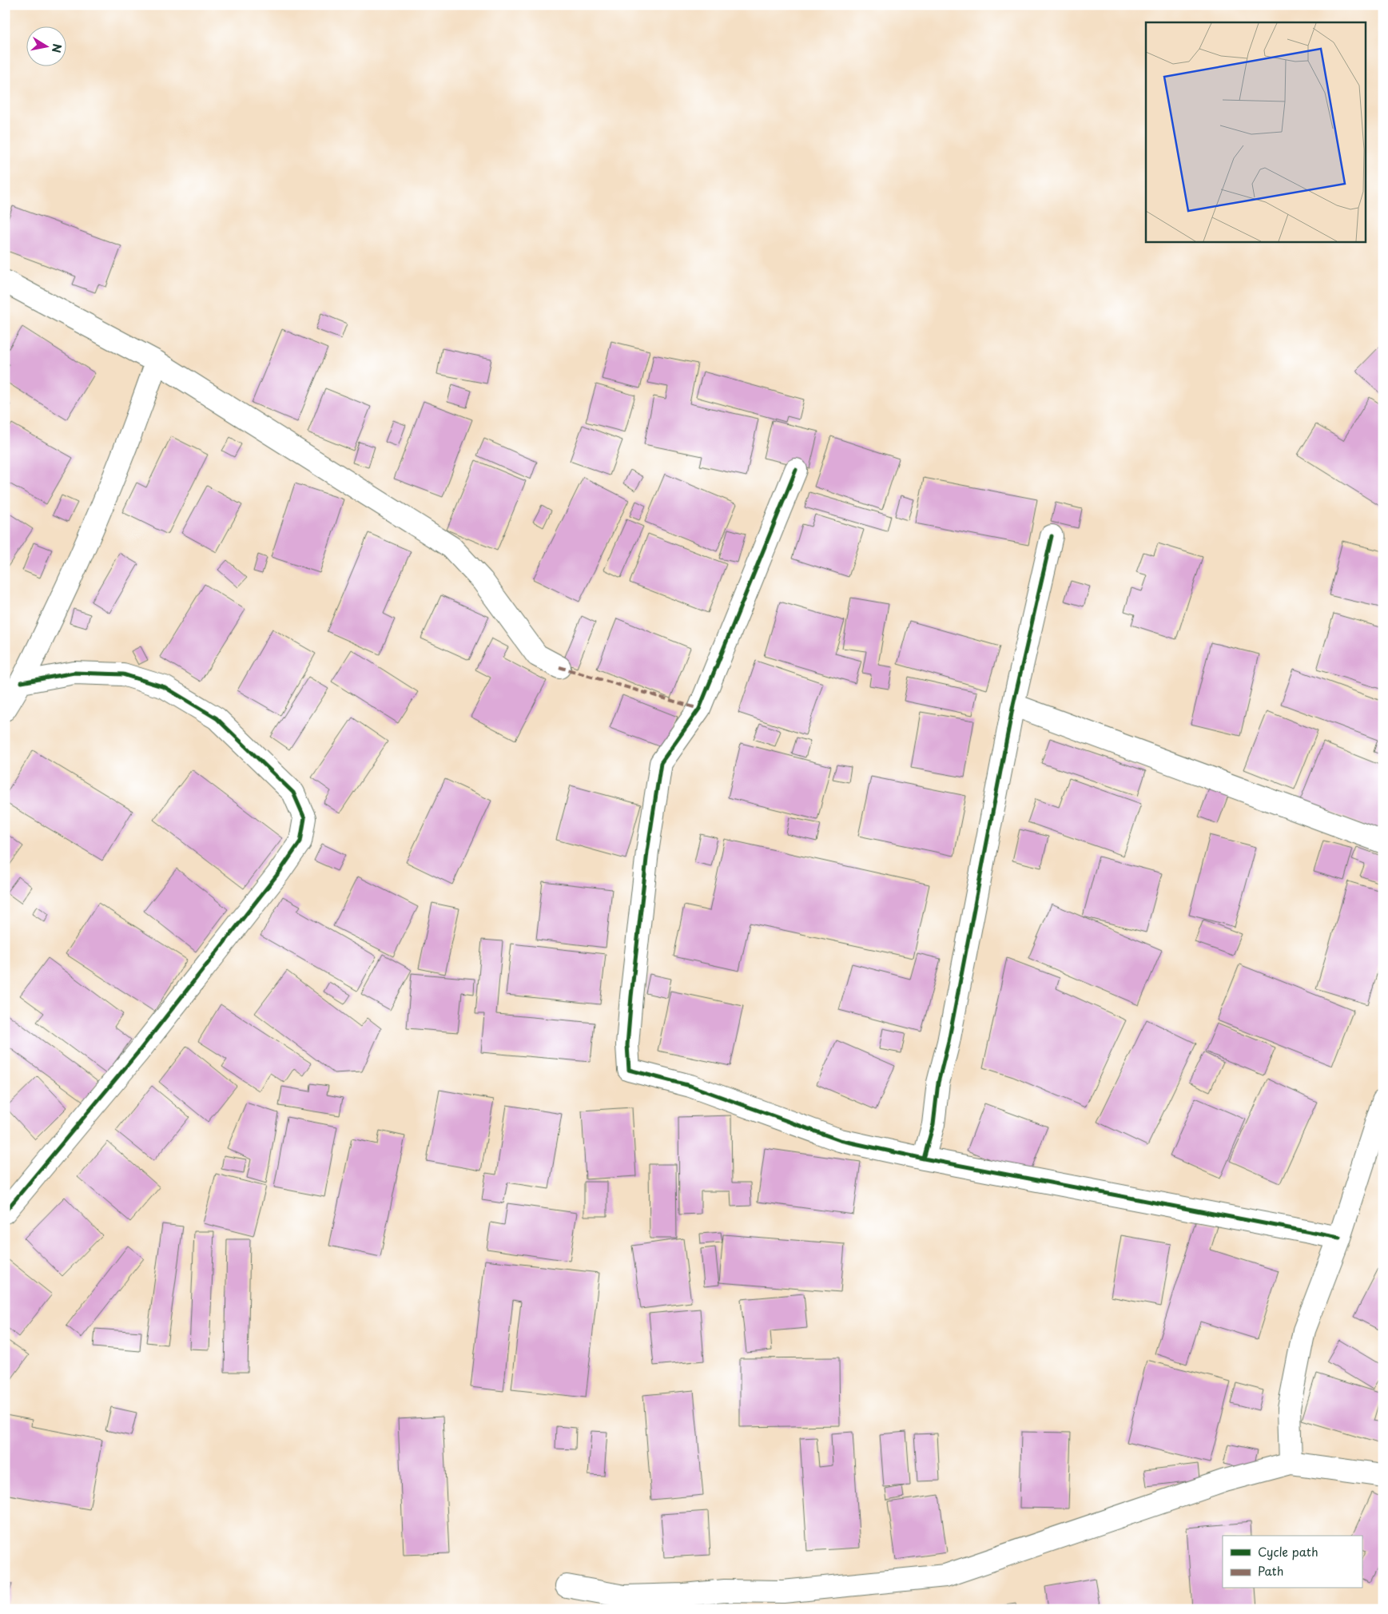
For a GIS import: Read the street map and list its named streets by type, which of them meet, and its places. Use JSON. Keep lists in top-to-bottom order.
{
  "legend": ["Cycle path", "Path"],
  "north": "right"
}
